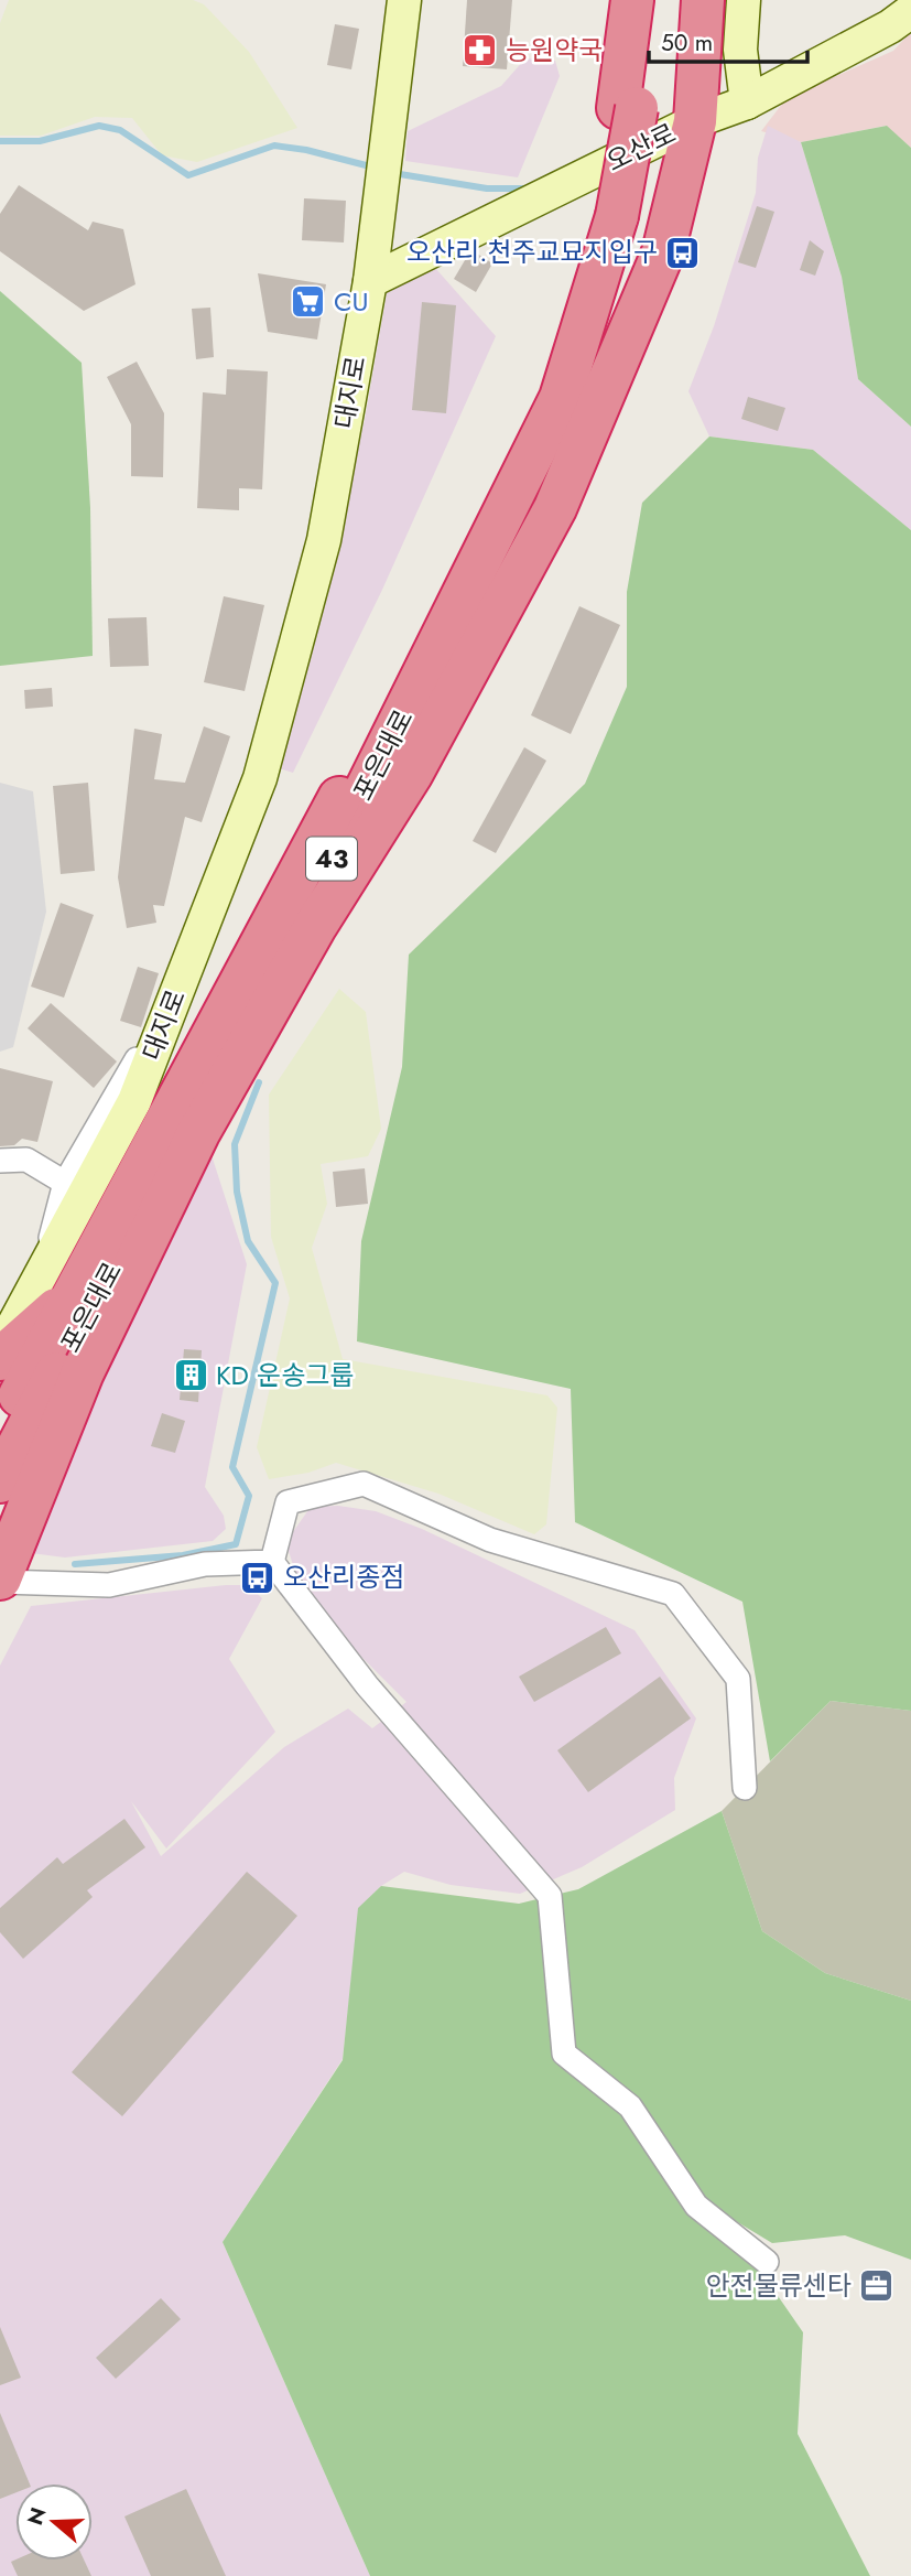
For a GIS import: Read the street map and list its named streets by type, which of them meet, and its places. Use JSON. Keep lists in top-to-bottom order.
{
  "streets": {
    "highway": ["포은대로", "43"],
    "main road": ["오산로", "대지로"]
  },
  "crossings": [
    ["오산로", "대지로"],
    ["포은대로", "43"]
  ],
  "places": {
    "pharmacy": ["능원약국"],
    "bus stop": ["오산리.천주교묘지입구", "오산리종점"],
    "supermarket": ["CU"],
    "building": ["KD 운송그룹"],
    "office": ["안전물류센타"]
  },
  "scale_bar": "50 m",
  "north": "left"
}
